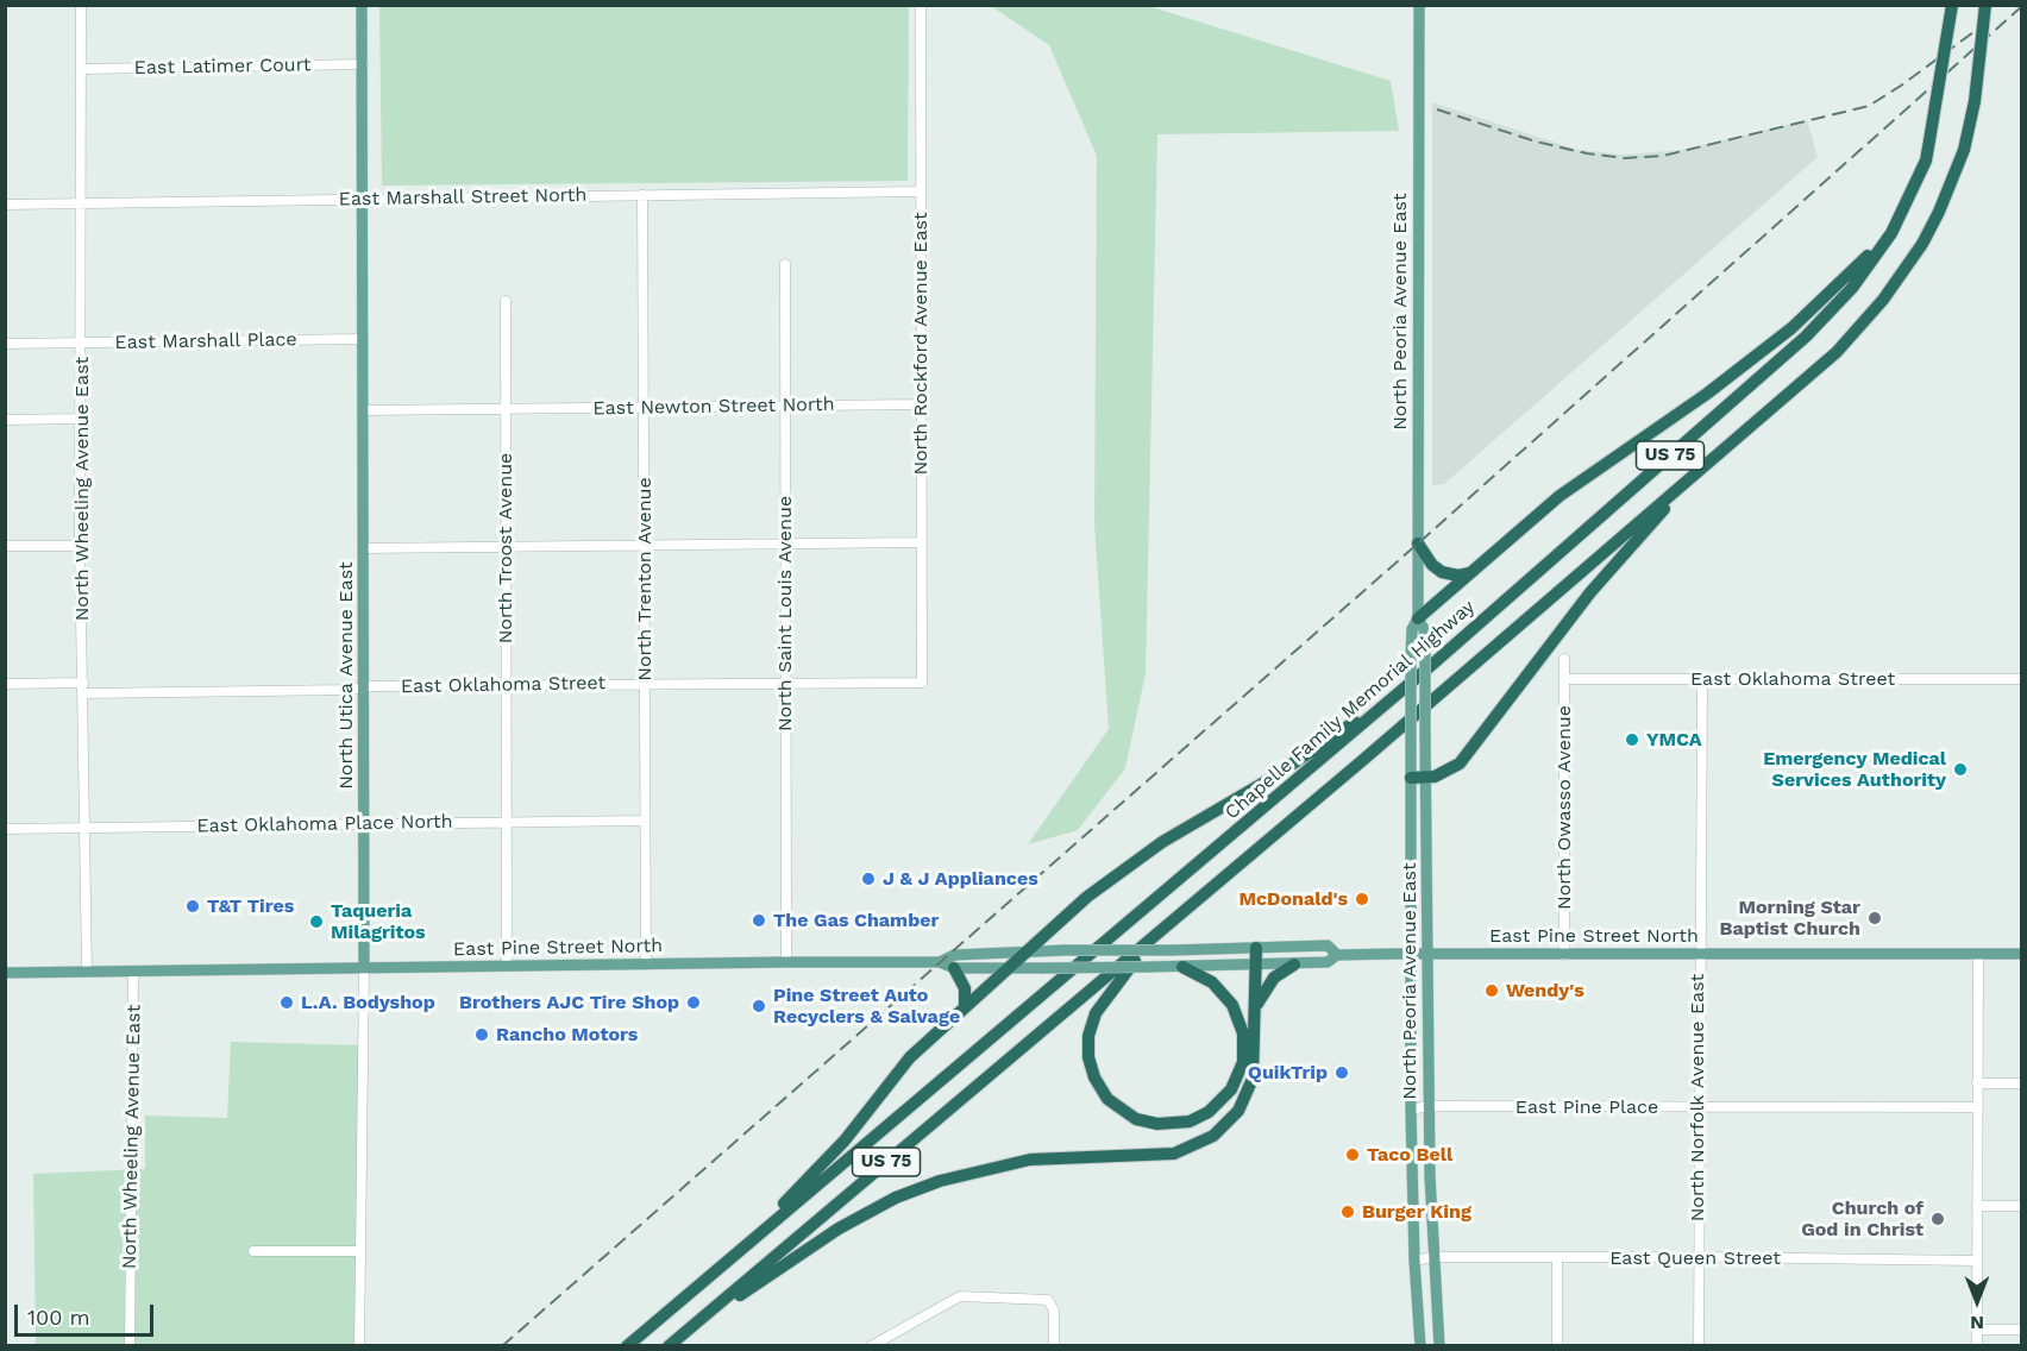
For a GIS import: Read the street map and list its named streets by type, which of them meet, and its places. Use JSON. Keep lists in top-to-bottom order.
{
  "streets": {
    "highway": ["US 75", "Chapelle Family Memorial Highway"],
    "main road": ["North Peoria Avenue East", "North Utica Avenue East", "East Pine Street North"],
    "street": [
      "East Latimer Court",
      "East Marshall Street North",
      "East Marshall Place",
      "North Rockford Avenue East",
      "East Newton Street North",
      "North Wheeling Avenue East",
      "North Troost Avenue",
      "North Trenton Avenue",
      "North Saint Louis Avenue",
      "East Oklahoma Street",
      "North Owasso Avenue",
      "East Oklahoma Place North",
      "North Norfolk Avenue East",
      "East Pine Place",
      "East Queen Street"
    ]
  },
  "crossings": [
    ["East Latimer Court", "North Wheeling Avenue East"],
    ["East Latimer Court", "North Utica Avenue East"],
    ["East Marshall Street North", "North Rockford Avenue East"],
    ["East Marshall Street North", "North Wheeling Avenue East"],
    ["East Marshall Street North", "North Trenton Avenue"],
    ["East Marshall Street North", "North Utica Avenue East"],
    ["North Peoria Avenue East", "East Pine Street North"],
    ["North Peoria Avenue East", "East Pine Place"],
    ["North Peoria Avenue East", "East Queen Street"],
    ["East Marshall Place", "North Wheeling Avenue East"],
    ["East Marshall Place", "North Utica Avenue East"],
    ["North Rockford Avenue East", "East Newton Street North"],
    ["North Rockford Avenue East", "East Oklahoma Street"],
    ["East Newton Street North", "North Troost Avenue"],
    ["East Newton Street North", "North Trenton Avenue"],
    ["East Newton Street North", "North Saint Louis Avenue"],
    ["East Newton Street North", "North Utica Avenue East"],
    ["North Wheeling Avenue East", "East Oklahoma Street"],
    ["North Wheeling Avenue East", "East Oklahoma Place North"],
    ["North Wheeling Avenue East", "East Pine Street North"],
    ["North Troost Avenue", "East Oklahoma Street"],
    ["North Troost Avenue", "East Oklahoma Place North"],
    ["North Troost Avenue", "East Pine Street North"],
    ["North Trenton Avenue", "East Oklahoma Street"],
    ["North Trenton Avenue", "East Oklahoma Place North"],
    ["North Trenton Avenue", "East Pine Street North"],
    ["North Saint Louis Avenue", "East Oklahoma Street"],
    ["North Saint Louis Avenue", "East Pine Street North"],
    ["North Utica Avenue East", "East Oklahoma Street"],
    ["North Utica Avenue East", "East Oklahoma Place North"],
    ["North Utica Avenue East", "East Pine Street North"],
    ["East Oklahoma Street", "North Owasso Avenue"],
    ["East Oklahoma Street", "North Norfolk Avenue East"],
    ["North Owasso Avenue", "East Pine Street North"],
    ["East Pine Street North", "North Norfolk Avenue East"],
    ["North Norfolk Avenue East", "East Pine Place"],
    ["North Norfolk Avenue East", "East Queen Street"]
  ],
  "places": [
    "YMCA",
    "Emergency Medical Services Authority",
    "J & J Appliances",
    "McDonald's",
    "T&T Tires",
    "Morning Star Baptist Church",
    "The Gas Chamber",
    "Taqueria Milagritos",
    "Wendy's",
    "L.A. Bodyshop",
    "Brothers AJC Tire Shop",
    "Pine Street Auto Recyclers & Salvage",
    "Rancho Motors",
    "QuikTrip",
    "Taco Bell",
    "Burger King",
    "Church of God in Christ"
  ],
  "scale_bar": "100 m",
  "north": "bottom"
}
